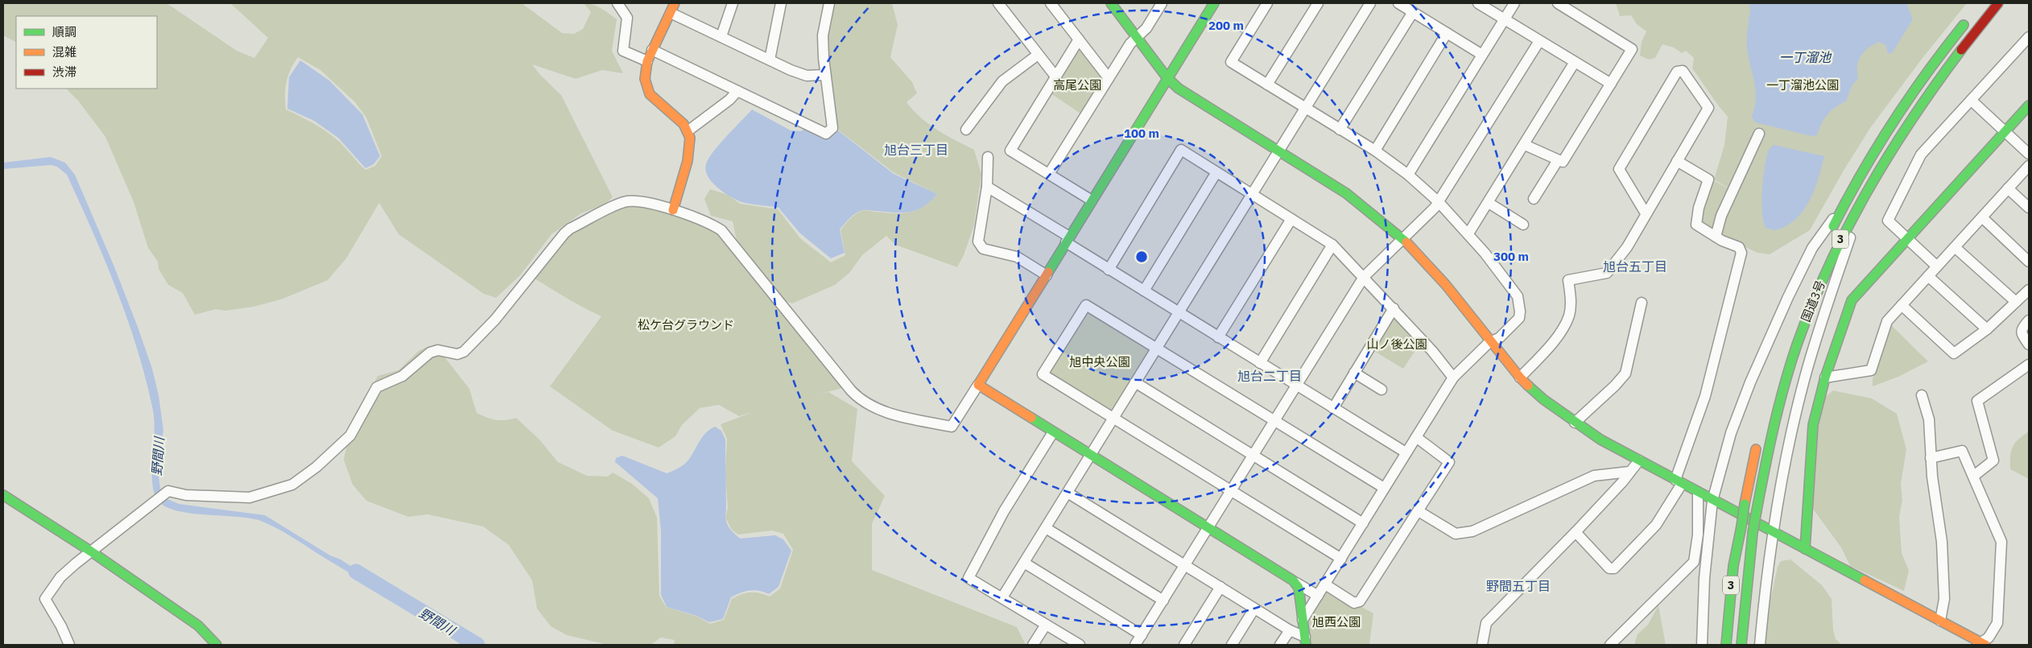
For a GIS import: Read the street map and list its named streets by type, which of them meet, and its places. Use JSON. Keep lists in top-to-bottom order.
{
  "streets": {
    "main road": ["3", "国道3号"]
  },
  "districts": [
    "旭台三丁目",
    "旭台五丁目",
    "旭台二丁目",
    "野間五丁目"
  ],
  "water": ["一丁溜池", "野間川"],
  "parks": [
    "高尾公園",
    "一丁溜池公園",
    "松ケ台グラウンド",
    "山ノ後公園",
    "旭中央公園",
    "旭西公園"
  ],
  "legend": ["順調", "混雑", "渋滞"],
  "rings": ["200 m", "100 m", "300 m"]
}
